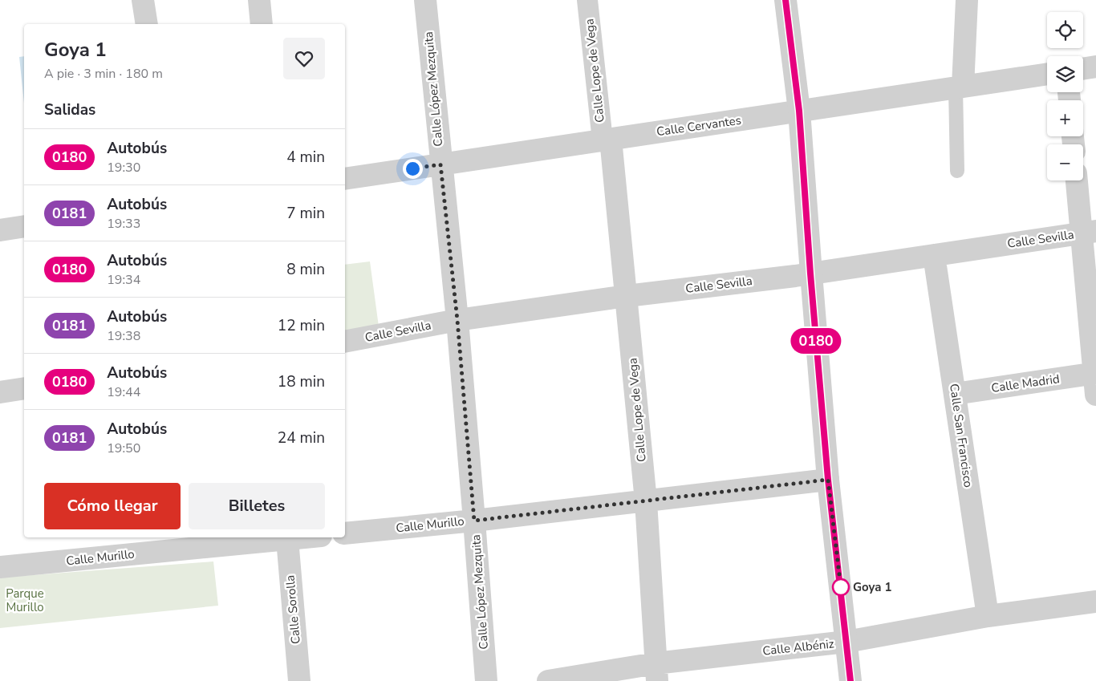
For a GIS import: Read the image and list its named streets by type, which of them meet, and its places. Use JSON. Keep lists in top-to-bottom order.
{
  "streets": {
    "street": [
      "Calle Lope de Vega",
      "Calle López Mezquita",
      "Calle Cervantes",
      "Calle Sevilla",
      "Calle Madrid",
      "Calle San Francisco",
      "Calle Murillo",
      "Calle Sorolla",
      "Calle Albéniz"
    ]
  },
  "crossings": [
    ["Calle Lope de Vega", "Calle Cervantes"],
    ["Calle Lope de Vega", "Calle Sevilla"],
    ["Calle Lope de Vega", "Calle Murillo"],
    ["Calle Lope de Vega", "Calle Albéniz"],
    ["Calle López Mezquita", "Calle Cervantes"],
    ["Calle López Mezquita", "Calle Sevilla"],
    ["Calle López Mezquita", "Calle Murillo"],
    ["Calle Sevilla", "Calle San Francisco"],
    ["Calle Madrid", "Calle San Francisco"],
    ["Calle San Francisco", "Calle Albéniz"],
    ["Calle Murillo", "Calle Sorolla"]
  ],
  "parks": ["Parque Murillo"],
  "places": ["Goya 1"],
  "lines": ["bus line 0180"],
  "page": {
    "on_map": "0180",
    "map_buttons": ["+", "−"],
    "heading": [
      ["Goya 1", "A pie · 3 min · 180 m"],
      "Salidas"
    ],
    "list": [
      {
        "mark": "0180",
        "name": "Autobús",
        "note": "19:30",
        "value": "4 min"
      },
      {
        "mark": "0181",
        "name": "Autobús",
        "note": "19:33",
        "value": "7 min"
      },
      {
        "mark": "0180",
        "name": "Autobús",
        "note": "19:34",
        "value": "8 min"
      },
      {
        "mark": "0181",
        "name": "Autobús",
        "note": "19:38",
        "value": "12 min"
      },
      {
        "mark": "0180",
        "name": "Autobús",
        "note": "19:44",
        "value": "18 min"
      },
      {
        "mark": "0181",
        "name": "Autobús",
        "note": "19:50",
        "value": "24 min"
      }
    ],
    "buttons": ["Cómo llegar", "Billetes"]
  }
}
